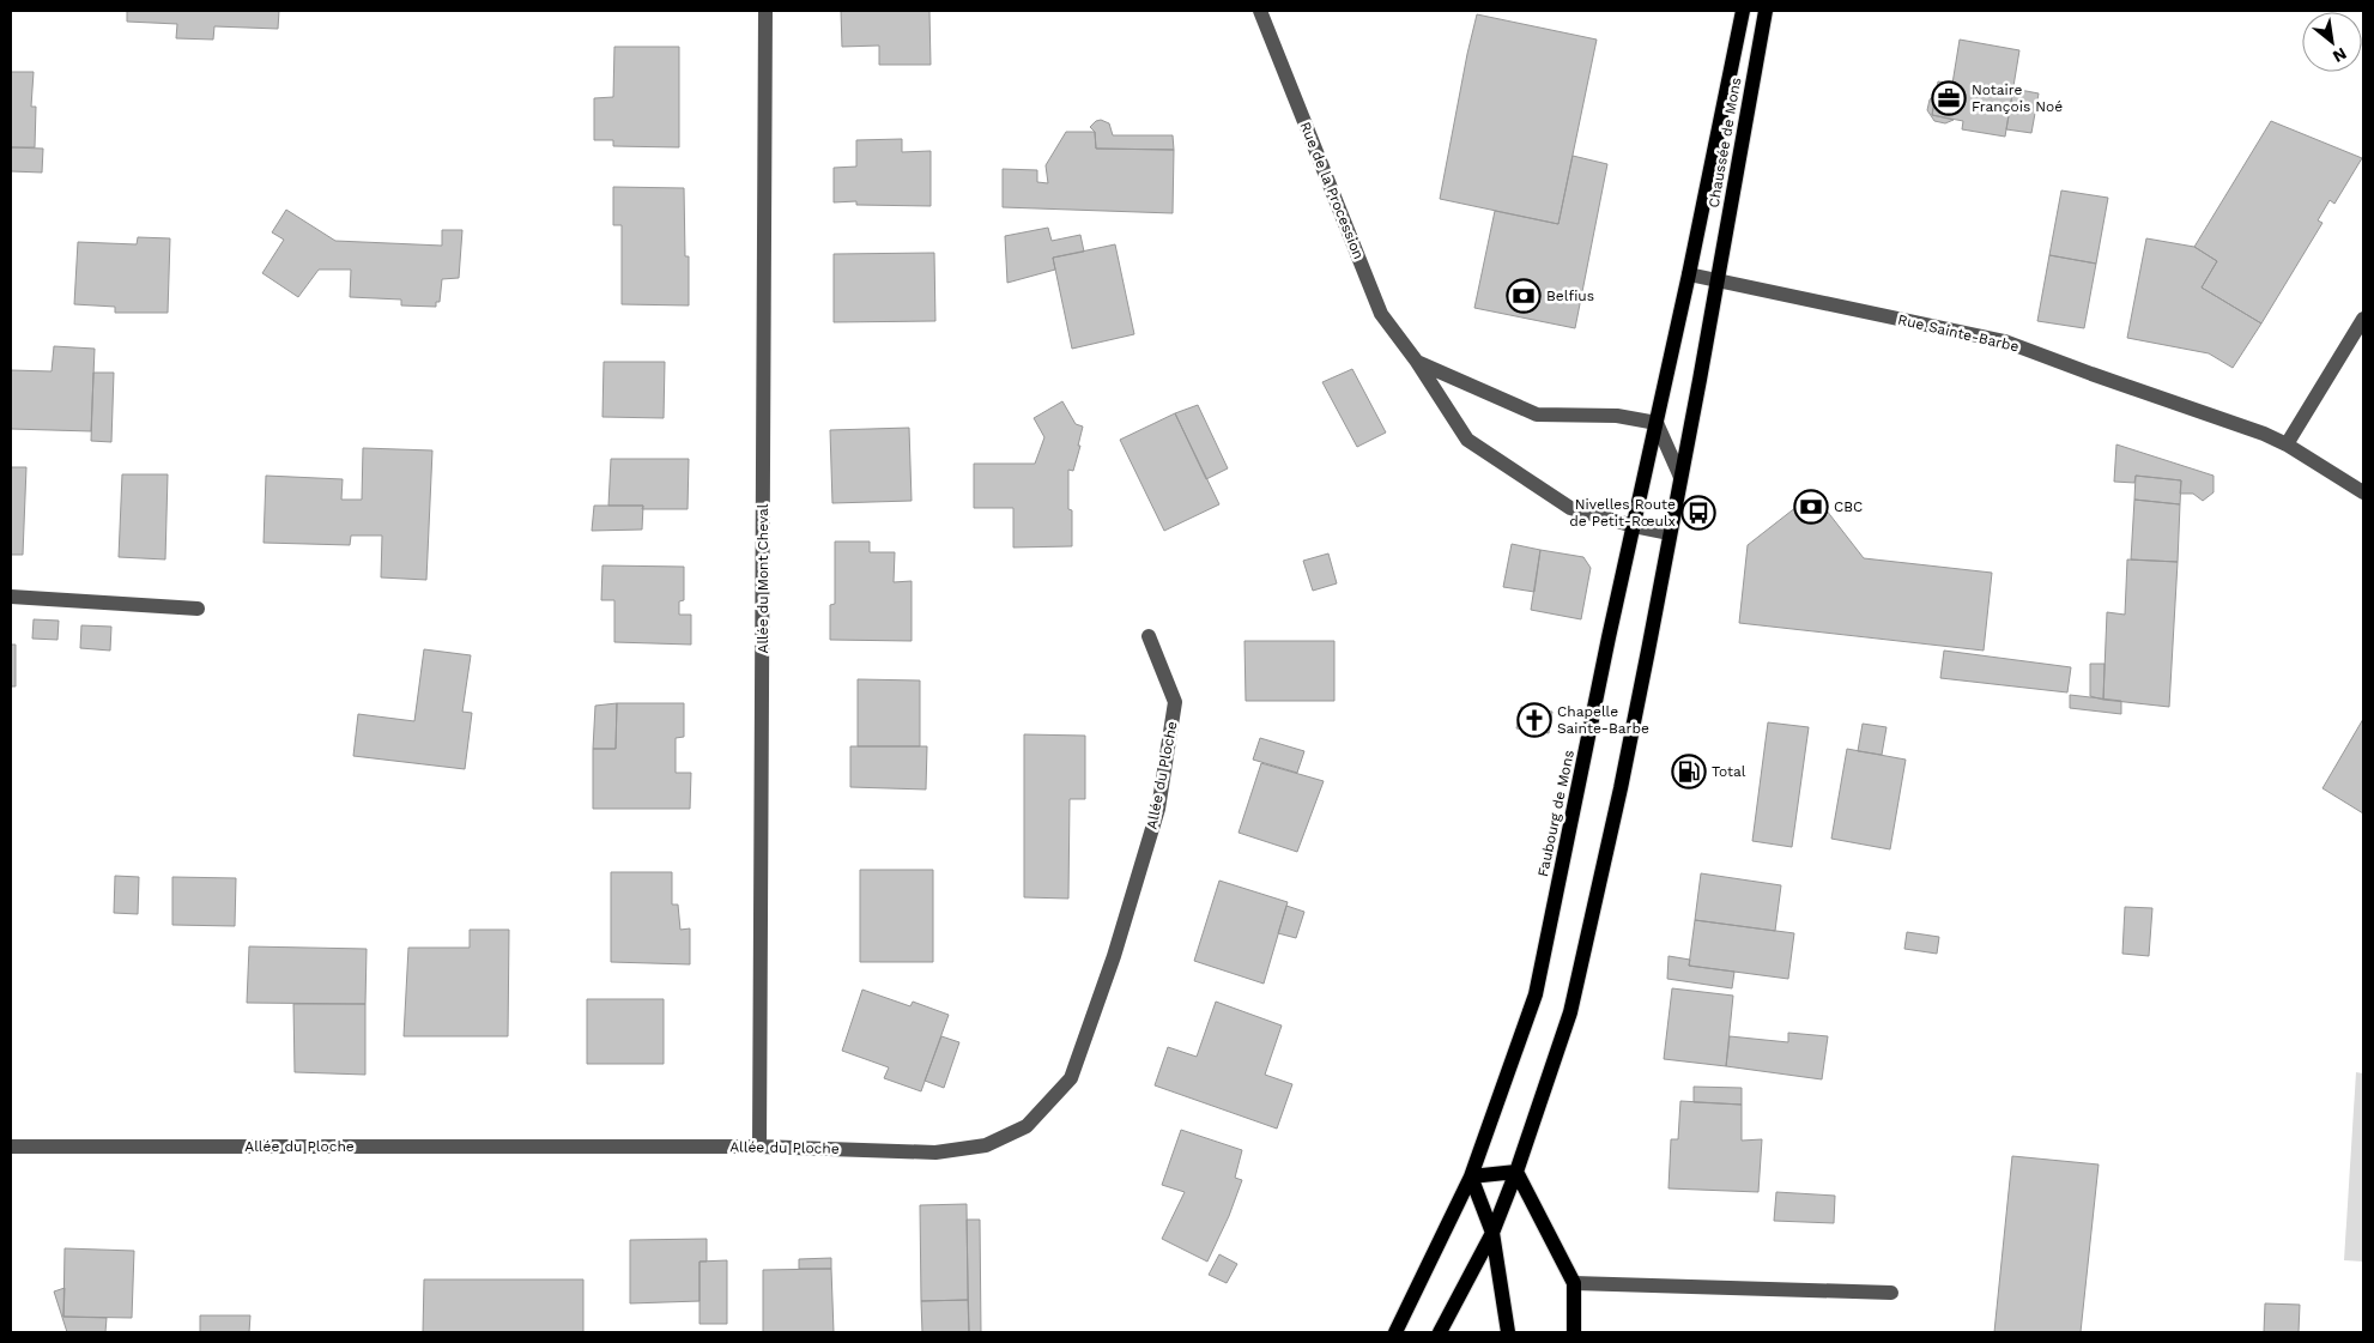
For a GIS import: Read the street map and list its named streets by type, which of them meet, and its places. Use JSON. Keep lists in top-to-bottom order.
{
  "streets": {
    "main road": ["Chaussée de Mons", "Faubourg de Mons"],
    "street": [
      "Rue de la Procession",
      "Rue Sainte-Barbe",
      "Allée du Mont Cheval",
      "Allée du Ploche"
    ]
  },
  "crossings": [
    ["Chaussée de Mons", "Rue Sainte-Barbe"],
    ["Chaussée de Mons", "Faubourg de Mons"],
    ["Rue de la Procession", "Faubourg de Mons"],
    ["Rue Sainte-Barbe", "Faubourg de Mons"],
    ["Allée du Mont Cheval", "Allée du Ploche"]
  ],
  "places": {
    "office": ["Notaire François Noé"],
    "bank": ["Belfius", "CBC"],
    "bus stop": ["Nivelles Route de Petit-Rœulx"],
    "church": ["Chapelle Sainte-Barbe"],
    "fuel station": ["Total"]
  },
  "north": "bottom right"
}
